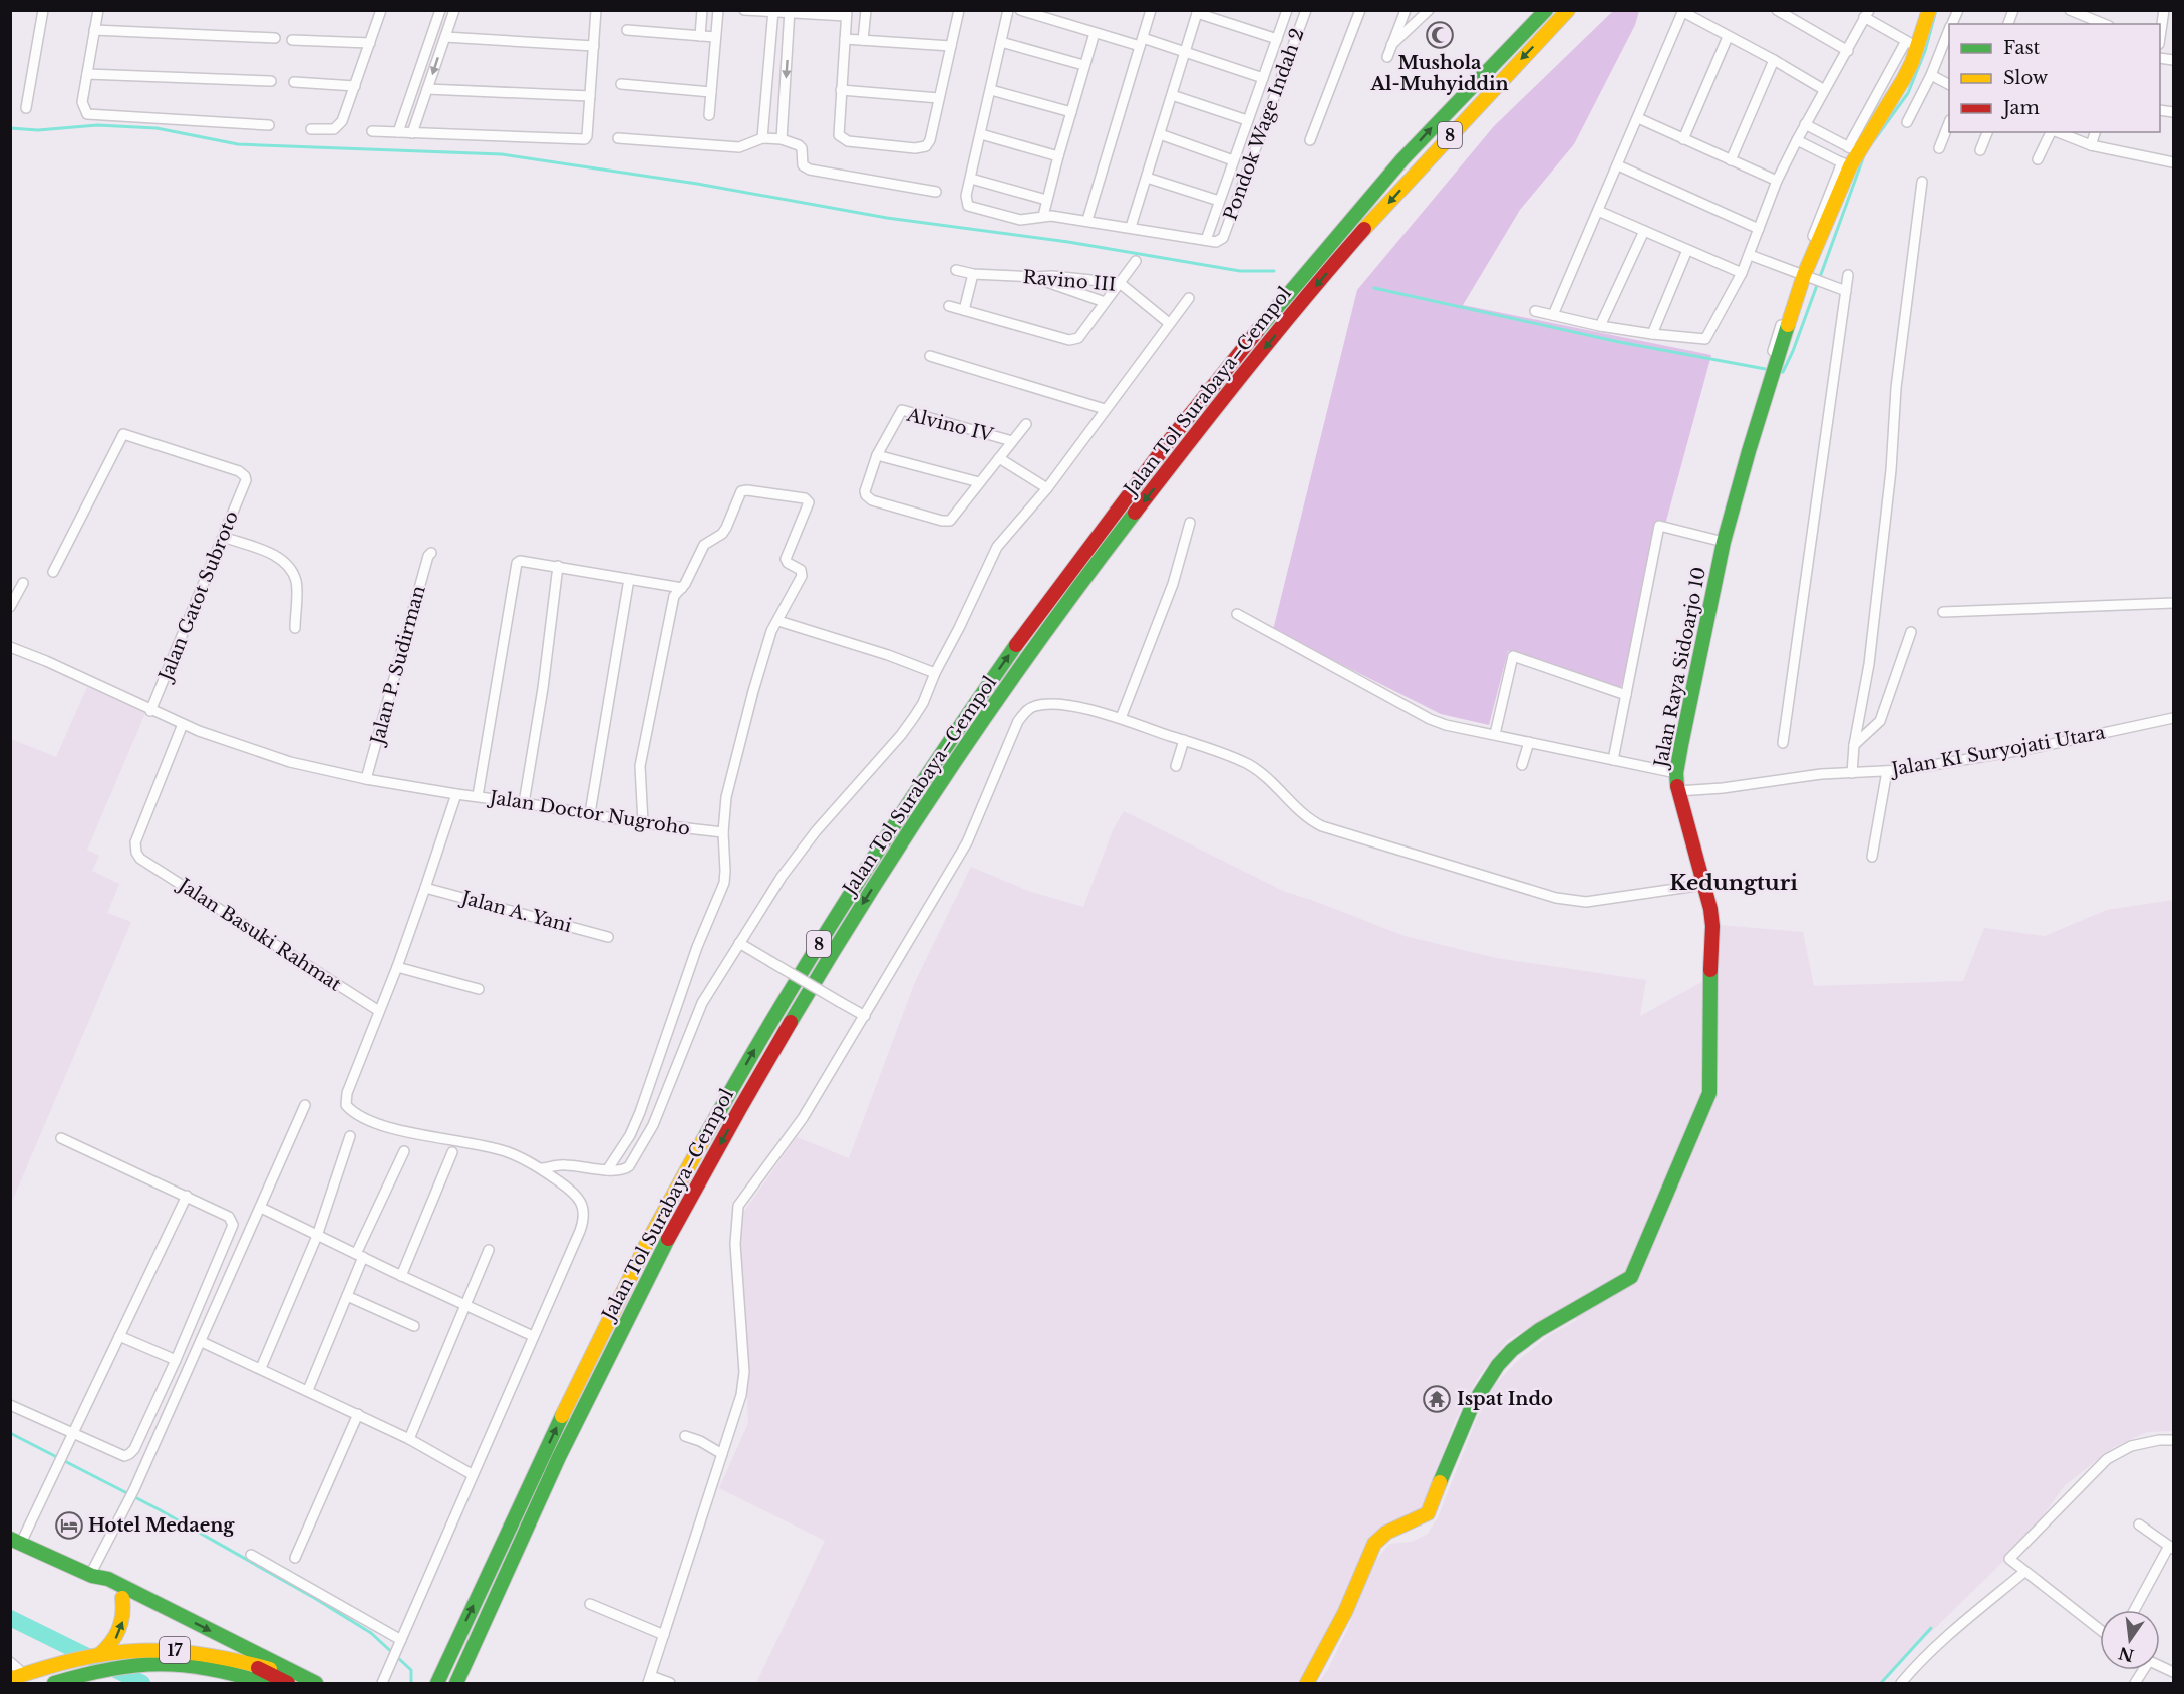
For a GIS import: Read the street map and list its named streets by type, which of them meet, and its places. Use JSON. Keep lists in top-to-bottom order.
{
  "streets": {
    "main road": [
      "8",
      "Jalan Tol Surabaya–Gempol",
      "Jalan Raya Sidoarjo 10",
      "17"
    ],
    "street": [
      "Pondok Wage Indah 2",
      "Ravino III",
      "Alvino IV",
      "Jalan Gatot Subroto",
      "Jalan P. Sudirman",
      "Jalan KI Suryojati Utara",
      "Jalan Doctor Nugroho",
      "Jalan A. Yani",
      "Jalan Basuki Rahmat"
    ]
  },
  "crossings": [
    ["Jalan Gatot Subroto", "Jalan Doctor Nugroho"],
    ["Jalan P. Sudirman", "Jalan Doctor Nugroho"],
    ["Jalan Raya Sidoarjo 10", "Jalan KI Suryojati Utara"],
    ["Jalan Doctor Nugroho", "Jalan Basuki Rahmat"]
  ],
  "districts": ["Kedungturi"],
  "places": {
    "mosque": ["Mushola Al-Muhyiddin"],
    "temple": ["Ispat Indo"],
    "hotel": ["Hotel Medaeng"]
  },
  "legend": ["Fast", "Slow", "Jam"],
  "north": "bottom"
}
